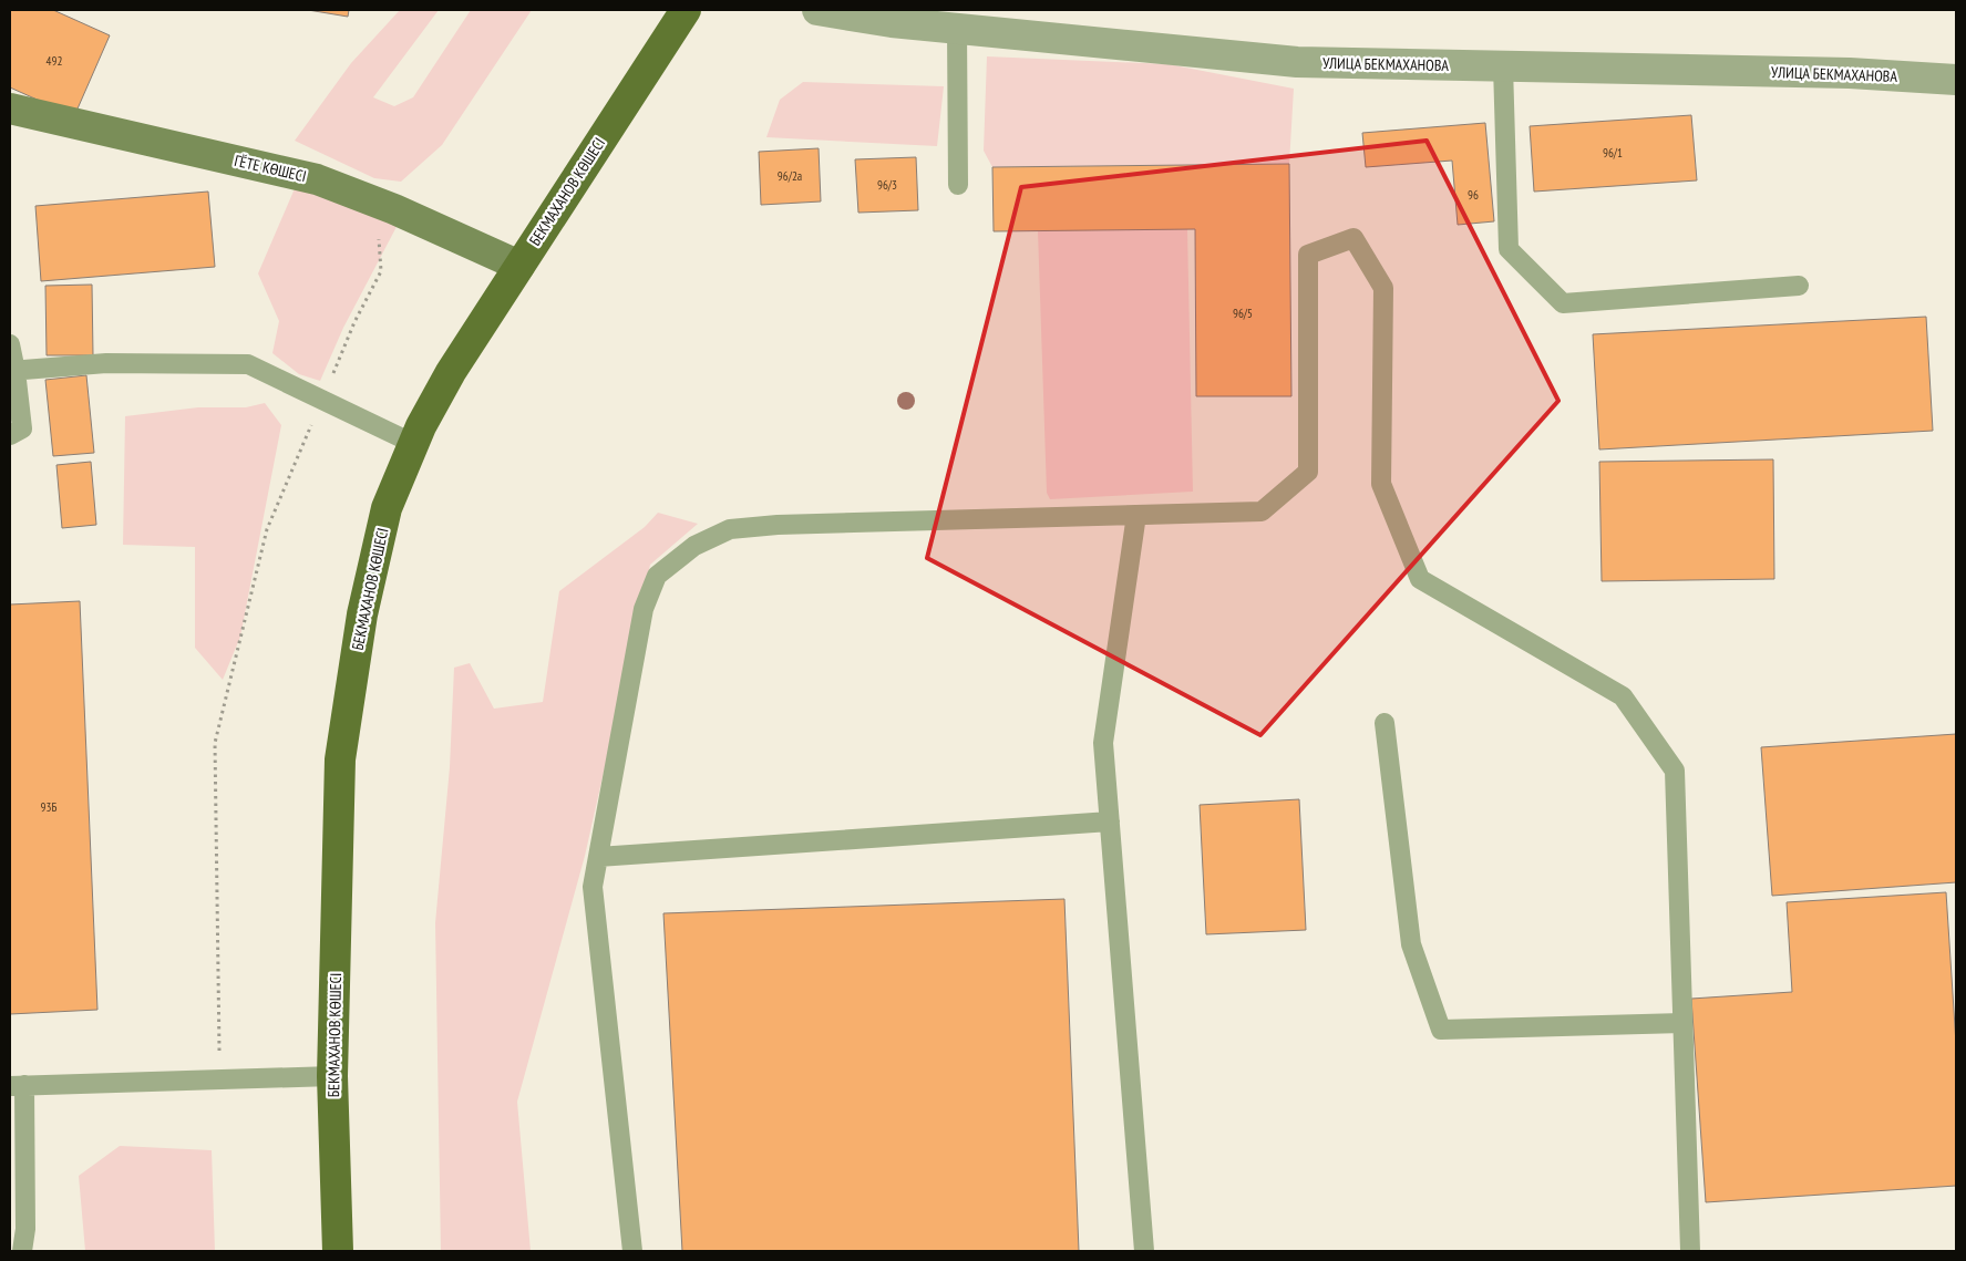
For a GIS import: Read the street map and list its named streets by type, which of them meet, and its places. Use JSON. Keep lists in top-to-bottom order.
{
  "streets": {
    "main road": ["БЕКМАХАНОВ КӨШЕСІ"],
    "street": ["УЛИЦА БЕКМАХАНОВА", "ГЁТЕ КӨШЕСІ"]
  },
  "crossings": [
    ["ГЁТЕ КӨШЕСІ", "БЕКМАХАНОВ КӨШЕСІ"]
  ],
  "house_numbers": [
    "492",
    "96/1",
    "96/2а",
    "96/3",
    "96",
    "96/5",
    "93Б"
  ]
}
